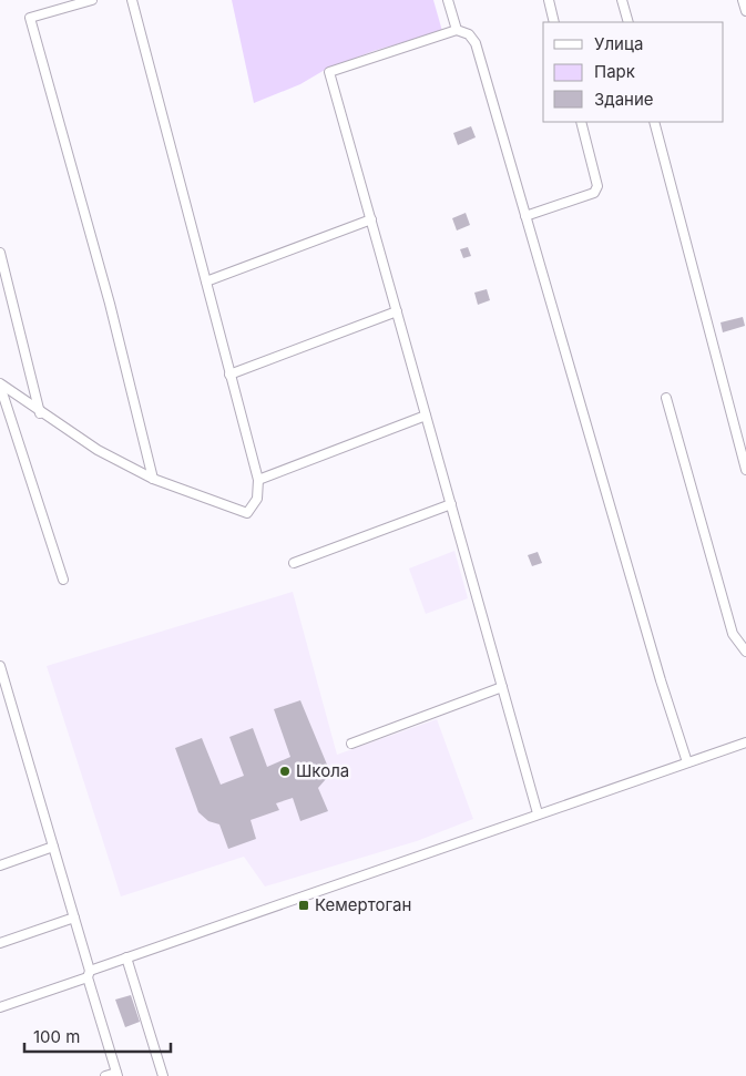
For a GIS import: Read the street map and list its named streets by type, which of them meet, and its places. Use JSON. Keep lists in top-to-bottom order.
{
  "places": {
    "other": ["Школа"],
    "transit": ["Кемертоган"]
  },
  "legend": ["Улица", "Парк", "Здание"],
  "scale_bar": "100 m"
}
